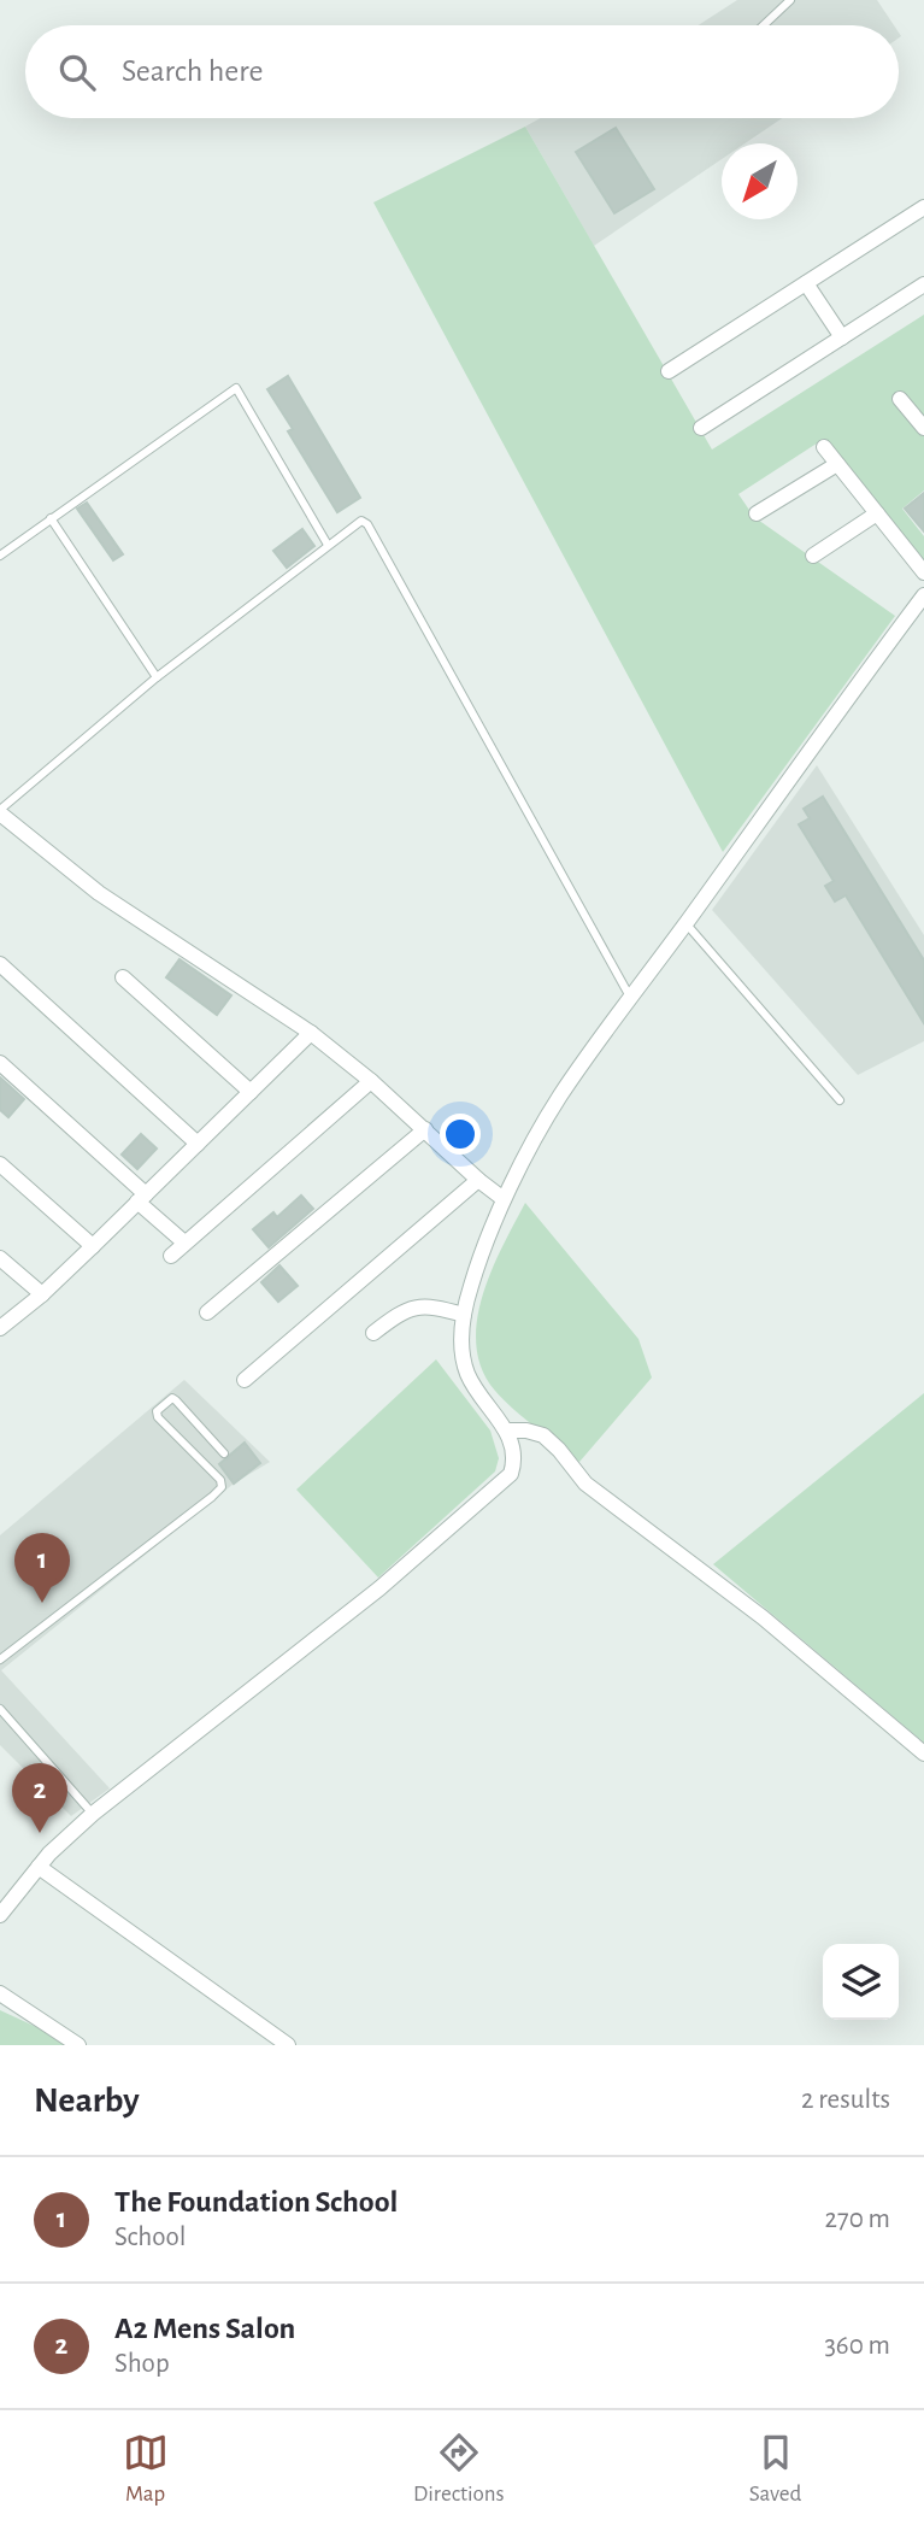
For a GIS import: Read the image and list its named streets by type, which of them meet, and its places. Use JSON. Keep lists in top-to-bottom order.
{
  "north": "bottom left",
  "page": {
    "search": "Search here",
    "pins": ["1", "2"],
    "heading": ["Nearby", "2 results"],
    "list": [
      {
        "mark": "1",
        "name": "The Foundation School",
        "note": "School",
        "value": "270 m"
      },
      {
        "mark": "2",
        "name": "A2 Mens Salon",
        "note": "Shop",
        "value": "360 m"
      }
    ],
    "nav": ["Map", "Directions", "Saved"]
  }
}
